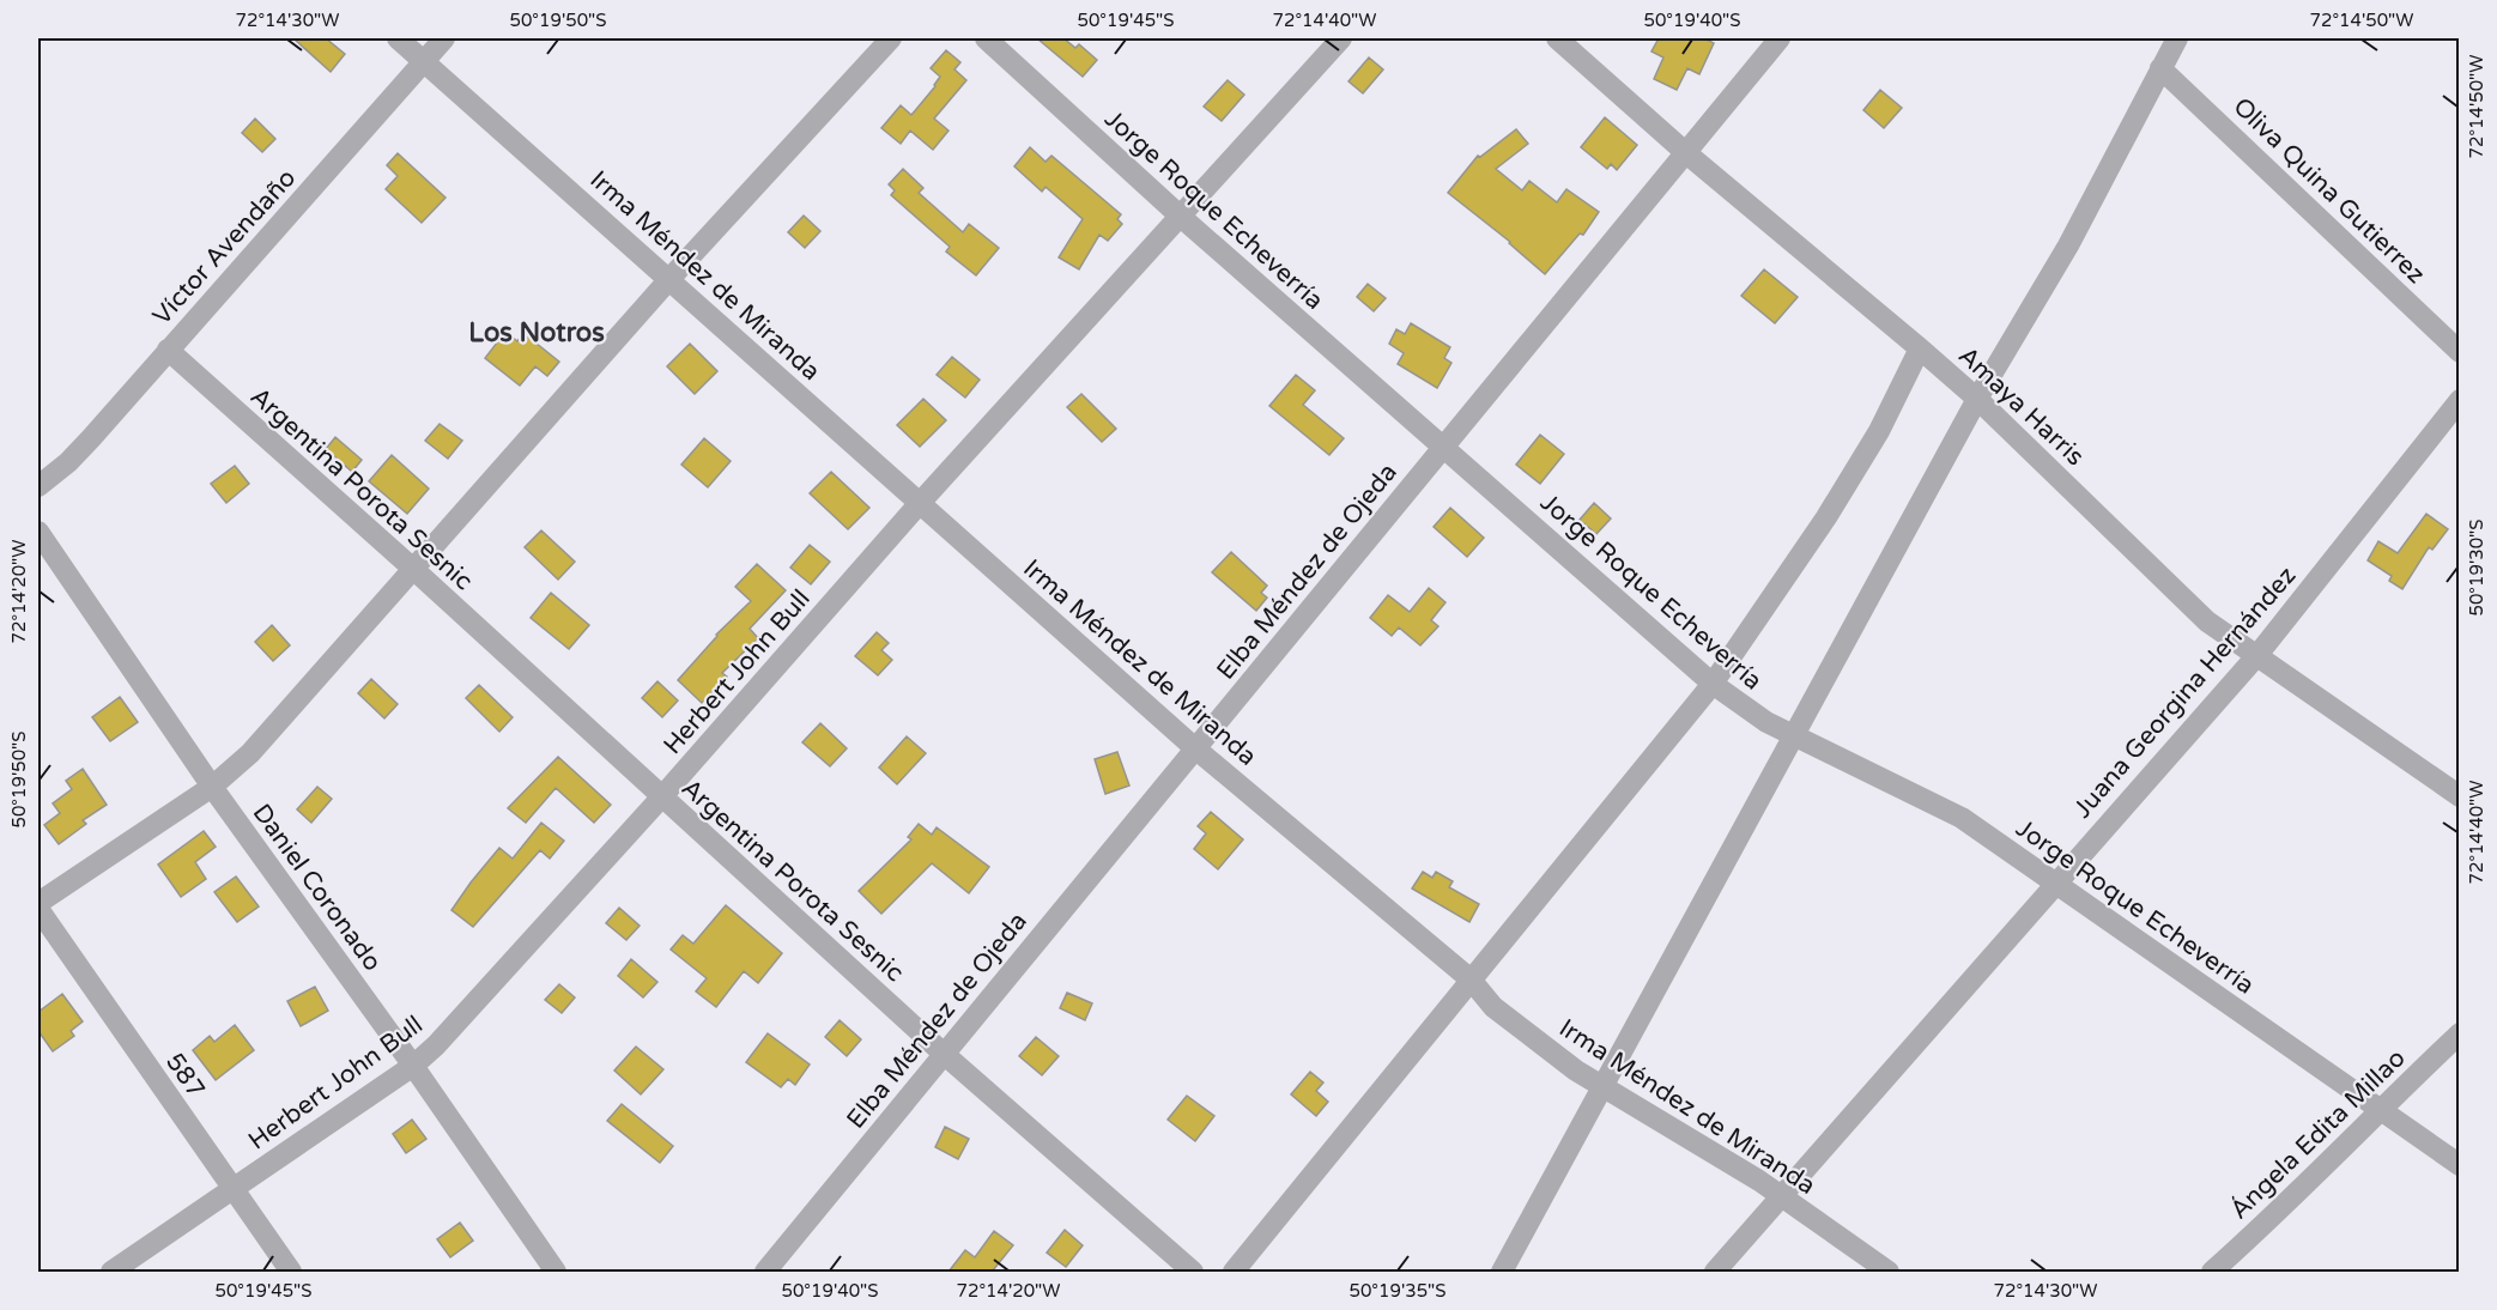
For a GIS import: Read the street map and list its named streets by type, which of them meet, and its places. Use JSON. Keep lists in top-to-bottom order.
{
  "streets": {
    "street": [
      "Oliva Quina Gutierrez",
      "Jorge Roque Echeverría",
      "Víctor Avendaño",
      "Irma Méndez de Miranda",
      "Amaya Harris",
      "Argentina Porota Sesnic",
      "Elba Méndez de Ojeda",
      "Herbert John Bull",
      "Juana Georgina Hernández",
      "Daniel Coronado",
      "587",
      "Ángela Edita Millao"
    ]
  },
  "crossings": [
    ["Jorge Roque Echeverría", "Elba Méndez de Ojeda"],
    ["Jorge Roque Echeverría", "Herbert John Bull"],
    ["Jorge Roque Echeverría", "Juana Georgina Hernández"],
    ["Jorge Roque Echeverría", "Ángela Edita Millao"],
    ["Víctor Avendaño", "Irma Méndez de Miranda"],
    ["Víctor Avendaño", "Argentina Porota Sesnic"],
    ["Irma Méndez de Miranda", "Elba Méndez de Ojeda"],
    ["Irma Méndez de Miranda", "Herbert John Bull"],
    ["Irma Méndez de Miranda", "Juana Georgina Hernández"],
    ["Amaya Harris", "Elba Méndez de Ojeda"],
    ["Amaya Harris", "Juana Georgina Hernández"],
    ["Argentina Porota Sesnic", "Elba Méndez de Ojeda"],
    ["Argentina Porota Sesnic", "Herbert John Bull"],
    ["Herbert John Bull", "Daniel Coronado"],
    ["Herbert John Bull", "587"]
  ],
  "districts": ["Los Notros"],
  "coordinates": [
    "72°14'30\"W",
    "50°19'50\"S",
    "50°19'45\"S",
    "72°14'40\"W",
    "50°19'40\"S",
    "72°14'50\"W",
    "50°19'30\"S",
    "72°14'20\"W",
    "50°19'35\"S"
  ]
}
